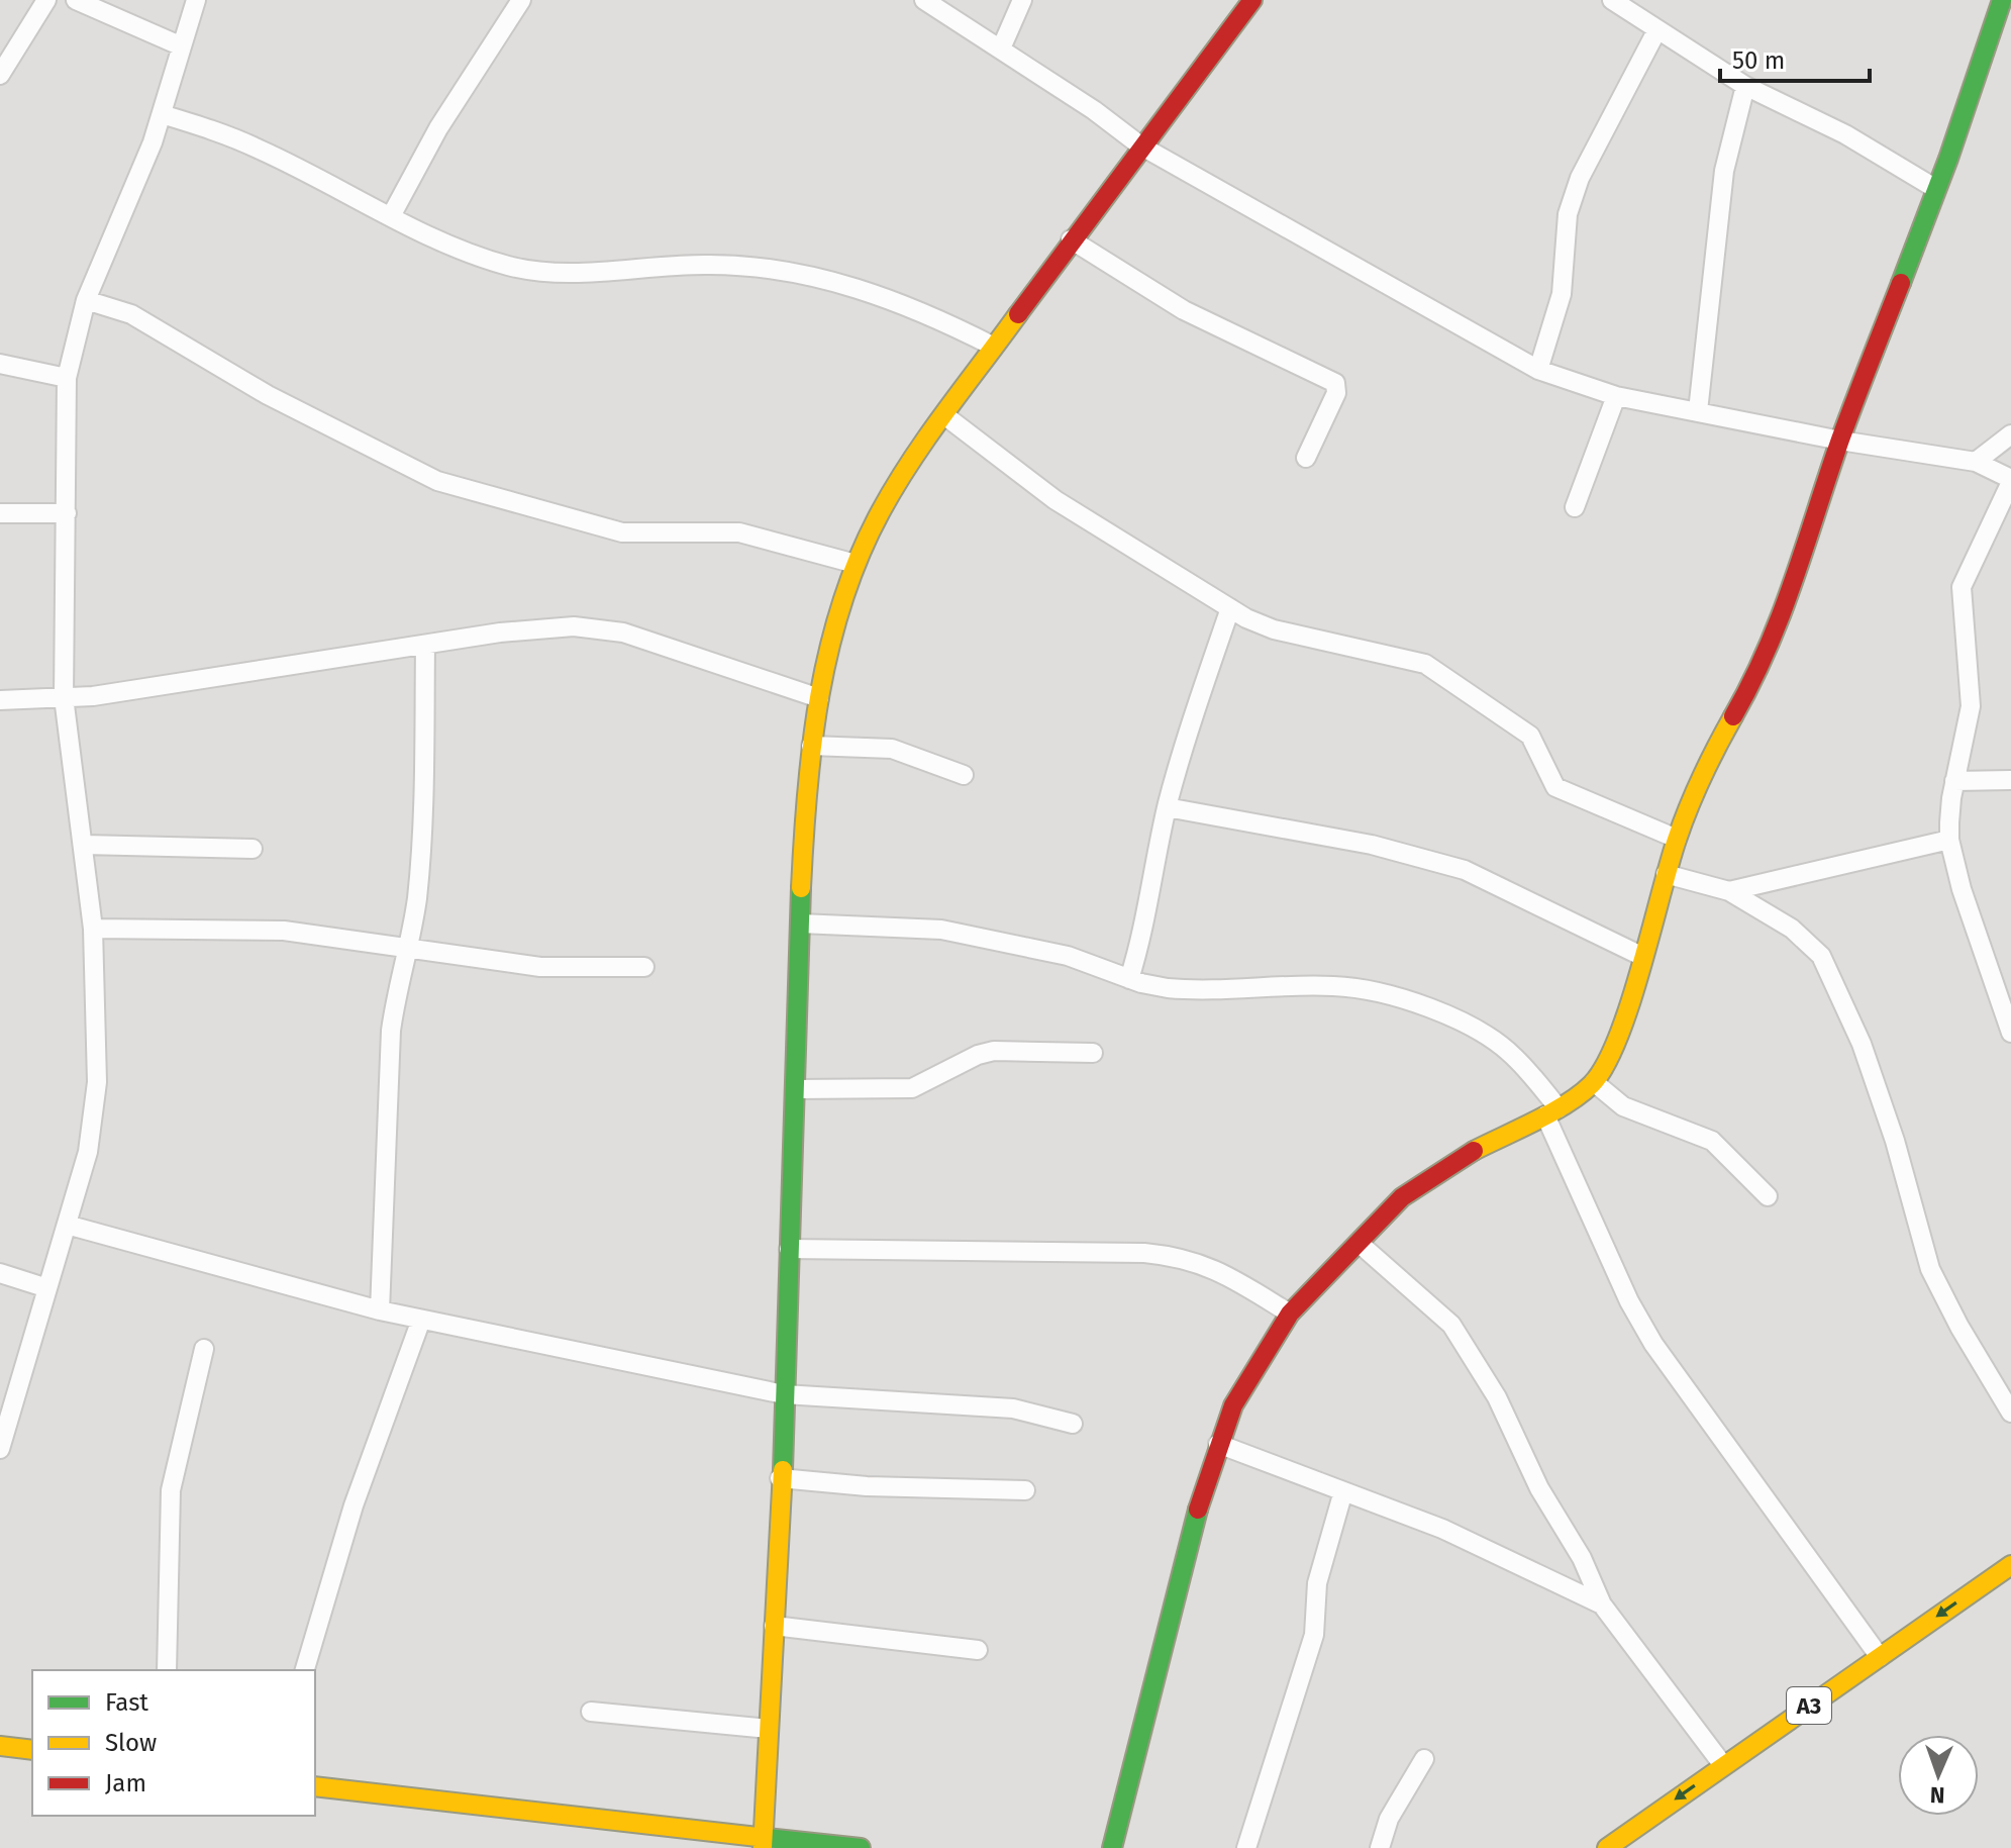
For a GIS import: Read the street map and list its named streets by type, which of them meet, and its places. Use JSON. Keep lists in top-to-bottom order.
{
  "streets": {
    "main road": ["A3"]
  },
  "legend": ["Fast", "Slow", "Jam"],
  "scale_bar": "50 m",
  "north": "bottom"
}
